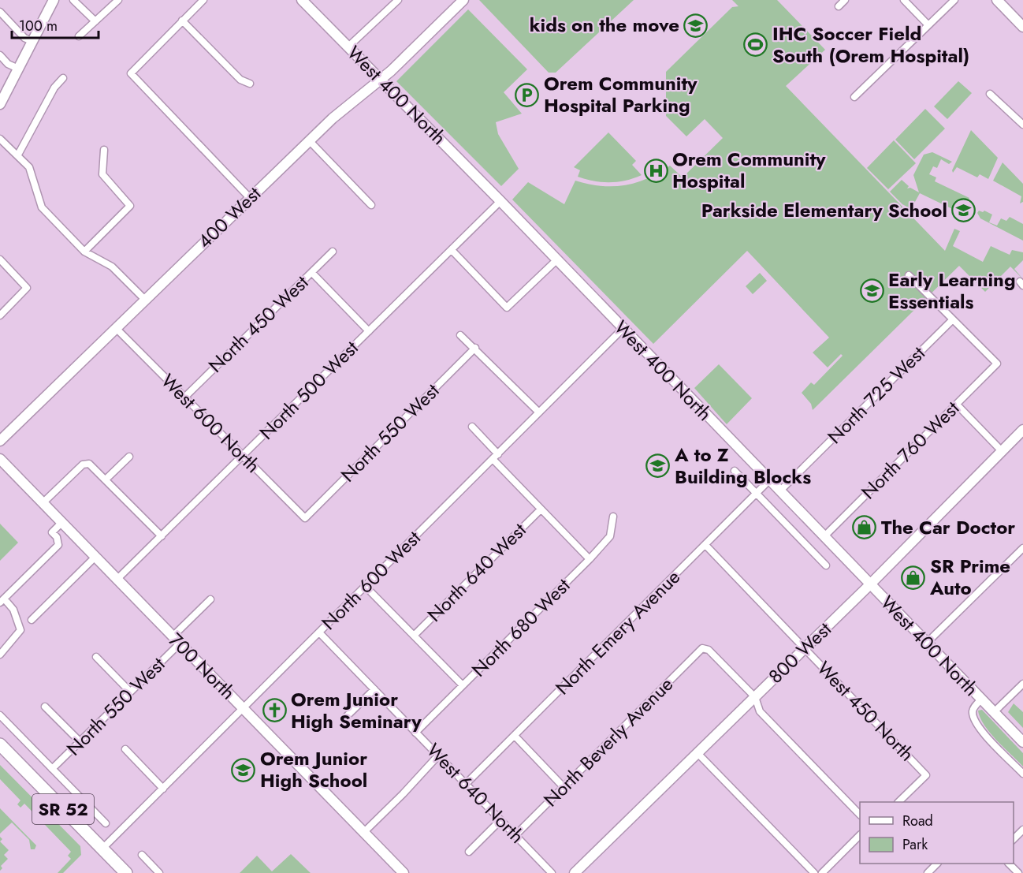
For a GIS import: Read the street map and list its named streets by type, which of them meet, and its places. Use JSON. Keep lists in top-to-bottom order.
{
  "streets": {
    "highway": ["SR 52"],
    "main road": [
      "West 400 North",
      "400 West",
      "800 West",
      "700 North"
    ],
    "street": [
      "North 450 West",
      "North 500 West",
      "North 725 West",
      "West 600 North",
      "North 550 West",
      "North 760 West",
      "North 640 West",
      "North 600 West",
      "North 680 West",
      "North Emery Avenue",
      "West 450 North",
      "North Beverly Avenue",
      "West 640 North"
    ]
  },
  "crossings": [
    ["West 400 North", "400 West"],
    ["West 400 North", "North 500 West"],
    ["West 400 North", "North 725 West"],
    ["West 400 North", "North 760 West"],
    ["West 400 North", "North 600 West"],
    ["West 400 North", "North Emery Avenue"],
    ["West 400 North", "800 West"],
    ["400 West", "West 600 North"],
    ["North 450 West", "West 600 North"],
    ["North 500 West", "West 600 North"],
    ["North 500 West", "700 North"],
    ["North 725 West", "North 760 West"],
    ["West 600 North", "North 550 West"],
    ["North 550 West", "700 North"],
    ["North 600 West", "700 North"],
    ["North 600 West", "West 640 North"],
    ["North 600 West", "SR 52"],
    ["North 680 West", "West 640 North"],
    ["North Emery Avenue", "West 450 North"],
    ["North Emery Avenue", "West 640 North"],
    ["800 West", "West 450 North"],
    ["800 West", "North Beverly Avenue"],
    ["North Beverly Avenue", "West 640 North"]
  ],
  "places": {
    "school or university": [
      "kids on the move",
      "Parkside Elementary School",
      "Early Learning Essentials",
      "A to Z Building Blocks",
      "Orem Junior High School"
    ],
    "sports": ["IHC Soccer Field South (Orem Hospital)"],
    "parking": ["Orem Community Hospital Parking"],
    "hospital": ["Orem Community Hospital"],
    "shop": ["The Car Doctor", "SR Prime Auto"],
    "church": ["Orem Junior High Seminary"]
  },
  "legend": ["Road", "Park"],
  "scale_bar": "100 m"
}
